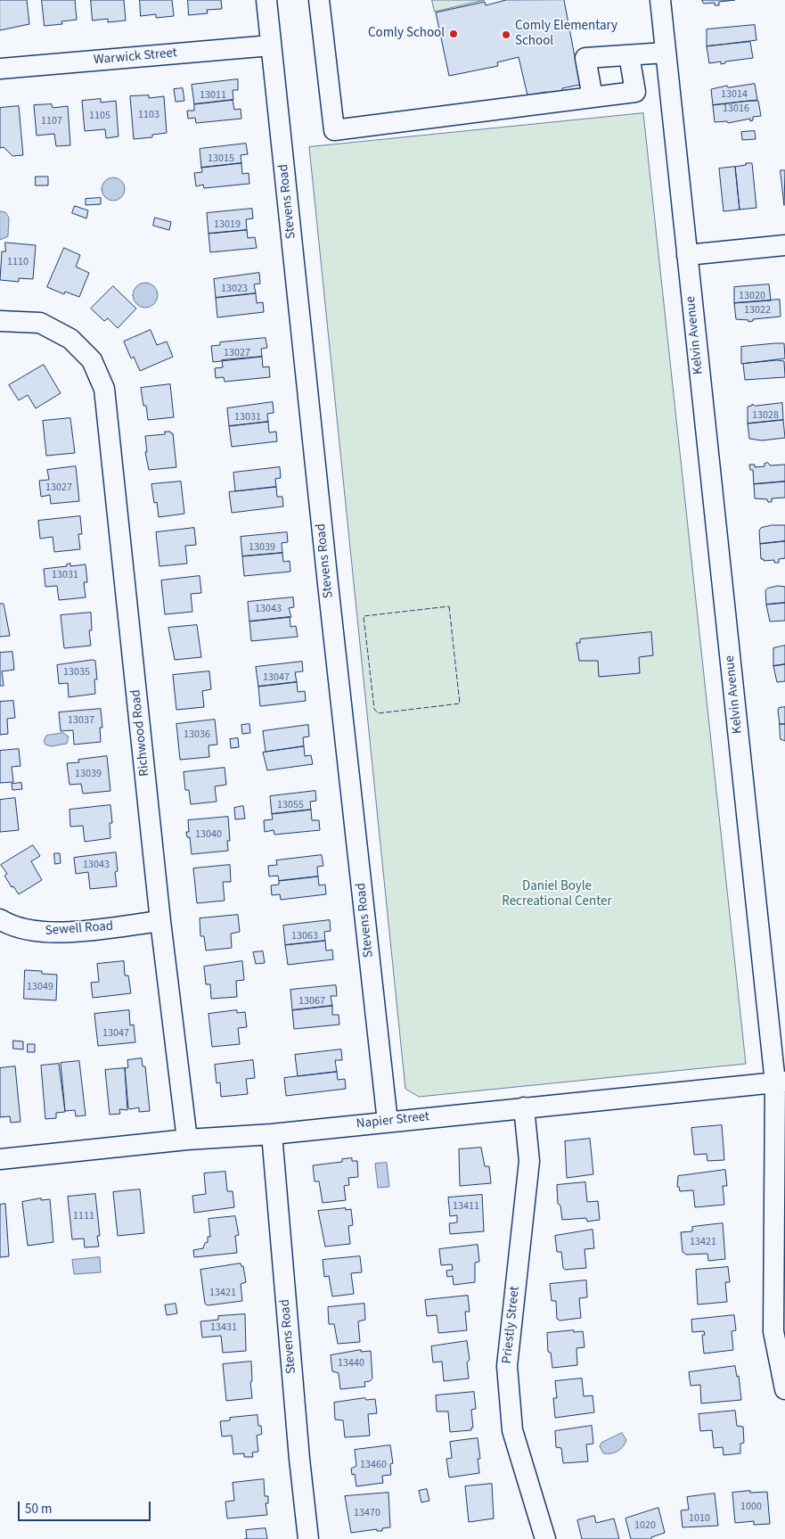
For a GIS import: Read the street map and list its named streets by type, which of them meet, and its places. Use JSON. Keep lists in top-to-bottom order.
{
  "streets": {
    "street": [
      "Warwick Street",
      "Stevens Road",
      "Kelvin Avenue",
      "Richwood Road",
      "Sewell Road",
      "Napier Street",
      "Priestly Street"
    ]
  },
  "crossings": [
    ["Warwick Street", "Stevens Road"],
    ["Stevens Road", "Napier Street"],
    ["Kelvin Avenue", "Napier Street"],
    ["Richwood Road", "Sewell Road"],
    ["Richwood Road", "Napier Street"],
    ["Napier Street", "Priestly Street"]
  ],
  "parks": ["Daniel Boyle Recreational Center"],
  "places": ["Comly School", "Comly Elementary School"],
  "house_numbers": [
    "13014",
    "13011",
    "13016",
    "1103",
    "1105",
    "1107",
    "13015",
    "13019",
    "1110",
    "13023",
    "13020",
    "13022",
    "13027",
    "13028",
    "13031",
    "13027",
    "13039",
    "13031",
    "13043",
    "13035",
    "13047",
    "13037",
    "13036",
    "13039",
    "13055",
    "13040",
    "13043",
    "13063",
    "13049",
    "13067",
    "13047",
    "13411",
    "1111",
    "13421",
    "13421",
    "13431",
    "13440",
    "13460",
    "1000",
    "13470",
    "1010",
    "1020"
  ],
  "scale_bar": "50 m"
}
